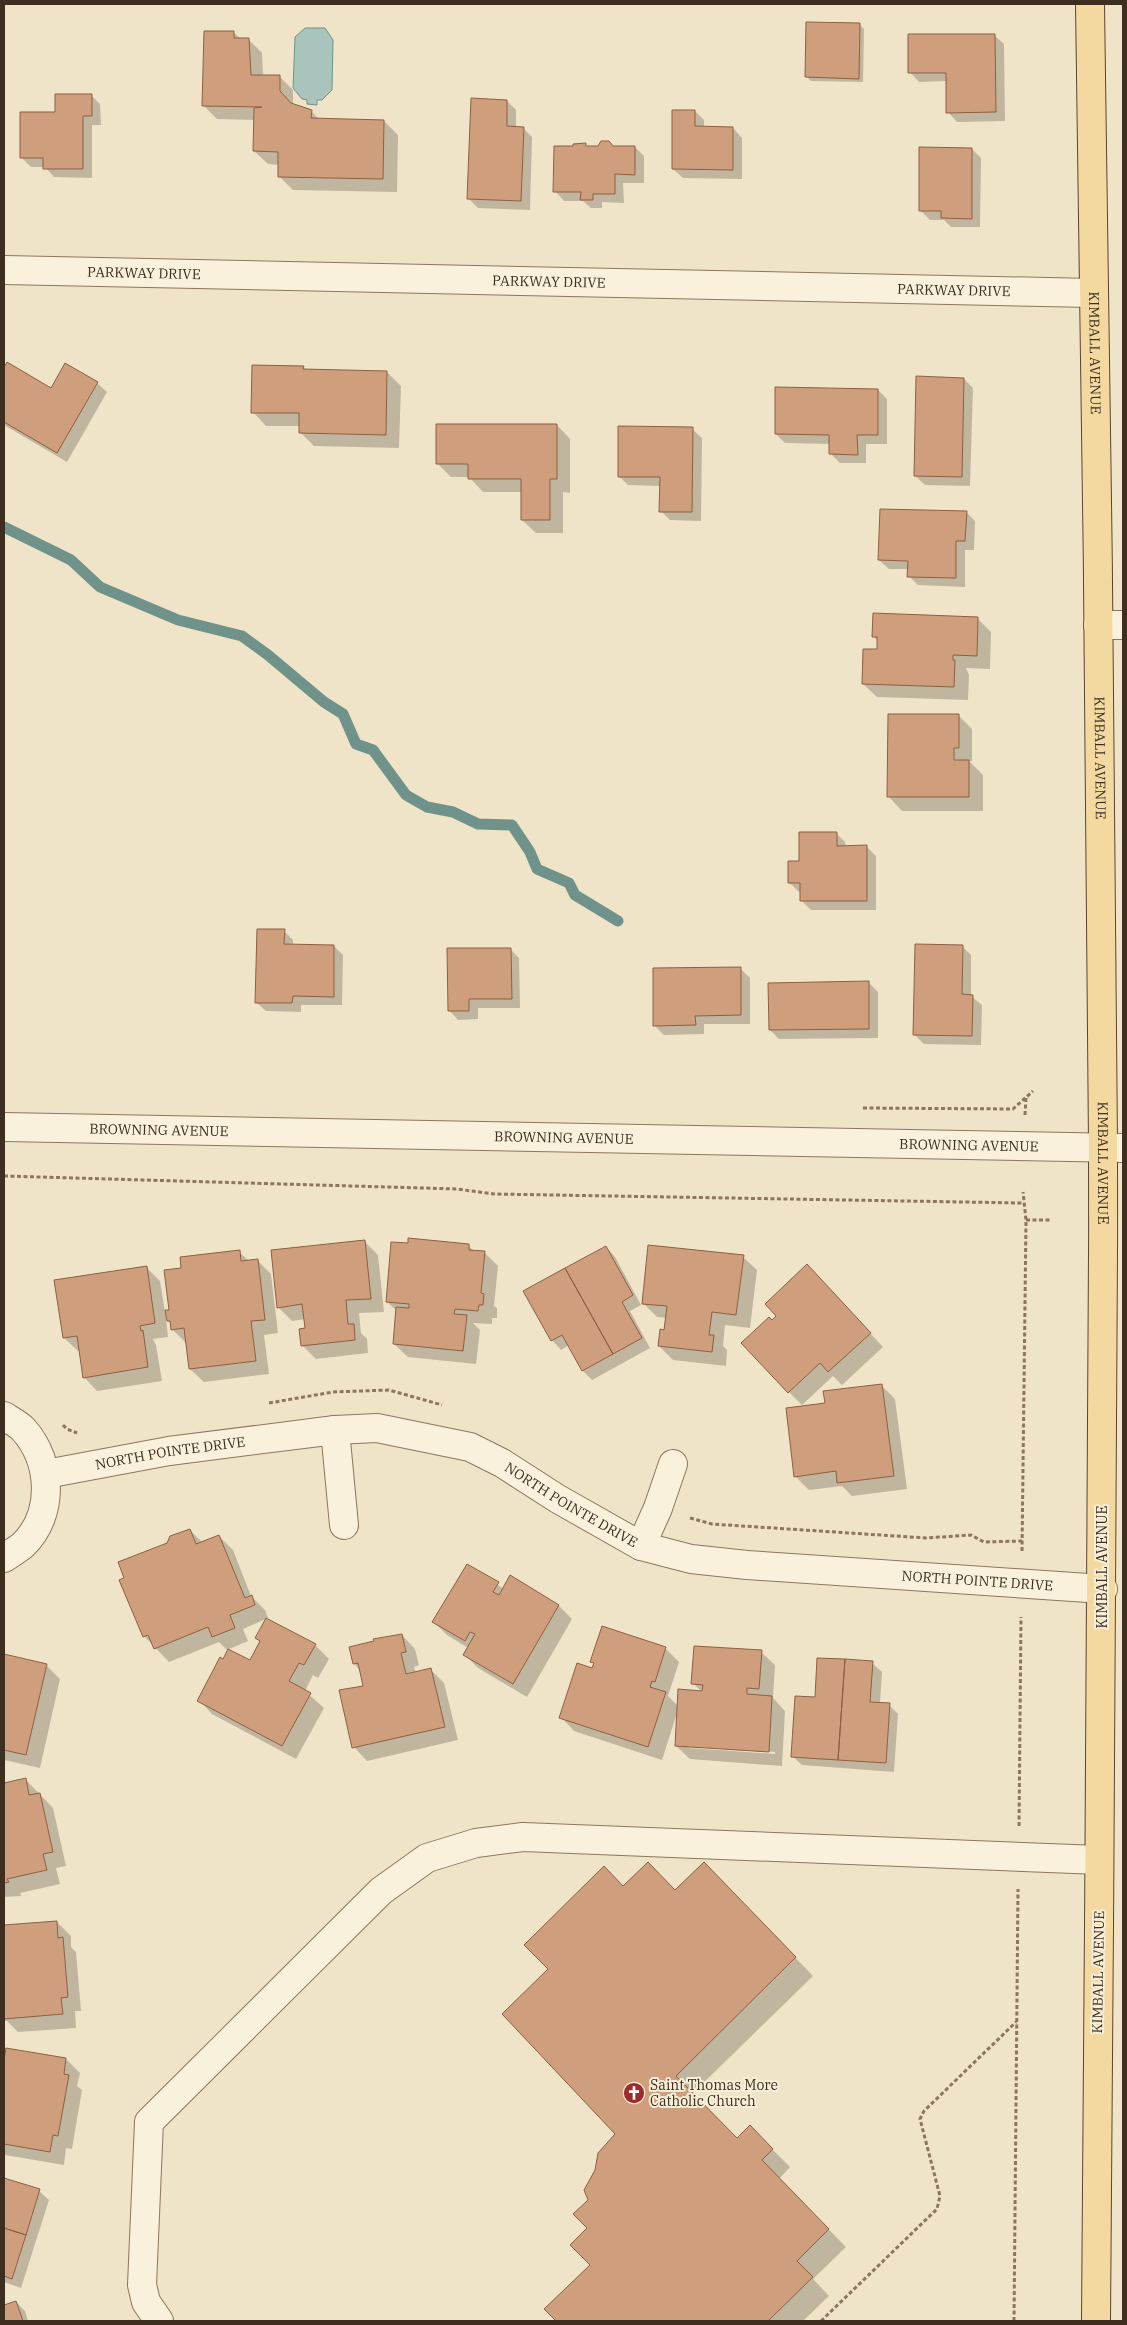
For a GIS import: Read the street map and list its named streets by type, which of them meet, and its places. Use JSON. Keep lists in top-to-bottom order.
{
  "streets": {
    "main road": ["KIMBALL AVENUE"],
    "street": ["PARKWAY DRIVE", "BROWNING AVENUE", "NORTH POINTE DRIVE"]
  },
  "crossings": [
    ["PARKWAY DRIVE", "KIMBALL AVENUE"],
    ["KIMBALL AVENUE", "BROWNING AVENUE"],
    ["KIMBALL AVENUE", "NORTH POINTE DRIVE"]
  ],
  "places": {
    "church": ["Saint Thomas More Catholic Church"]
  }
}
